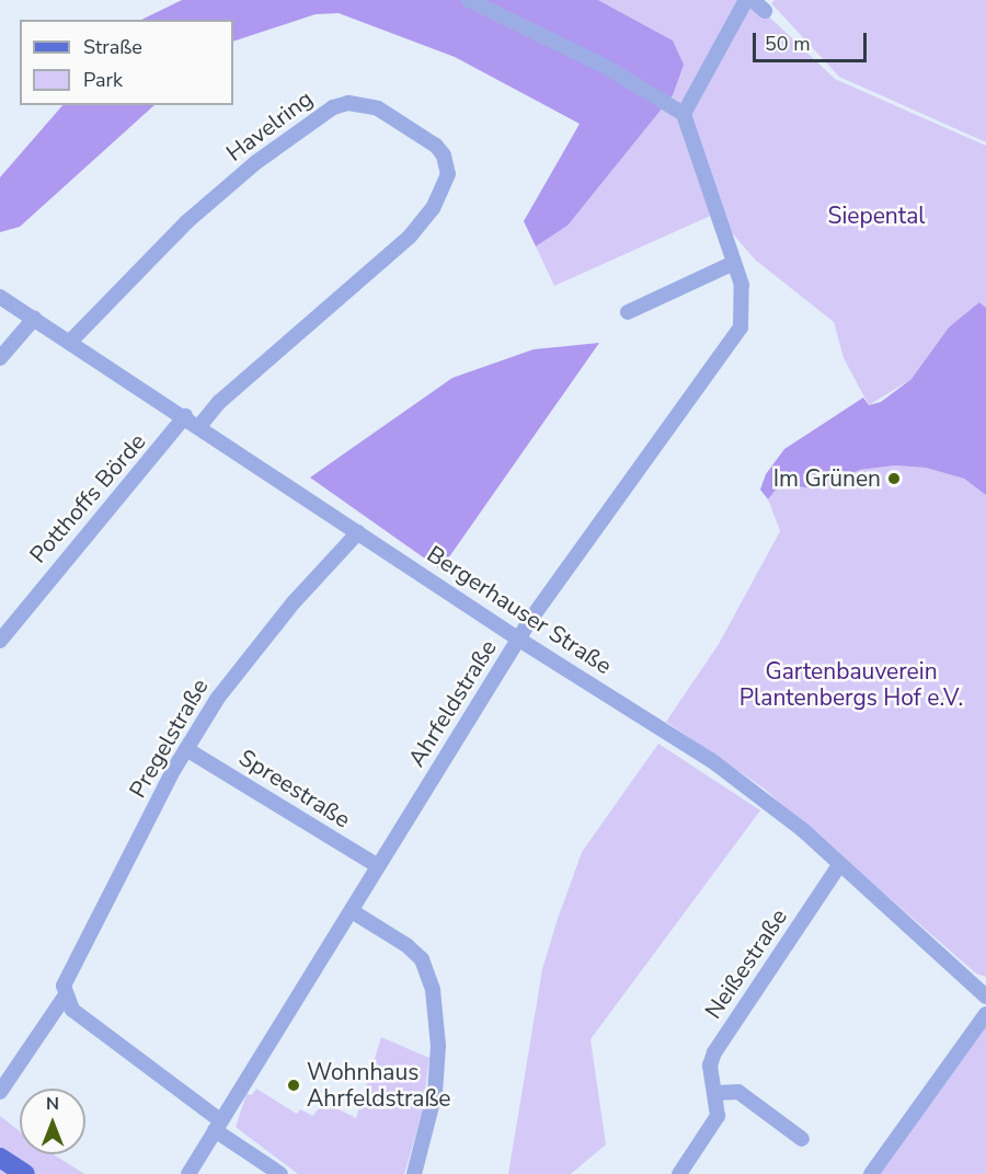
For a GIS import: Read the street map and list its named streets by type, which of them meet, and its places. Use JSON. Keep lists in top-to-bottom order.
{
  "streets": {
    "street": [
      "Havelring",
      "Potthoffs Börde",
      "Bergerhauser Straße",
      "Ahrfeldstraße",
      "Pregelstraße",
      "Spreestraße",
      "Neißestraße"
    ]
  },
  "crossings": [
    ["Havelring", "Bergerhauser Straße"],
    ["Potthoffs Börde", "Bergerhauser Straße"],
    ["Bergerhauser Straße", "Ahrfeldstraße"],
    ["Bergerhauser Straße", "Pregelstraße"],
    ["Bergerhauser Straße", "Neißestraße"],
    ["Ahrfeldstraße", "Spreestraße"],
    ["Pregelstraße", "Spreestraße"]
  ],
  "parks": ["Siepental", "Gartenbauverein Plantenbergs Hof e.V."],
  "places": ["Im Grünen", "Wohnhaus Ahrfeldstraße"],
  "legend": ["Straße", "Park"],
  "scale_bar": "50 m",
  "north": "top"
}
